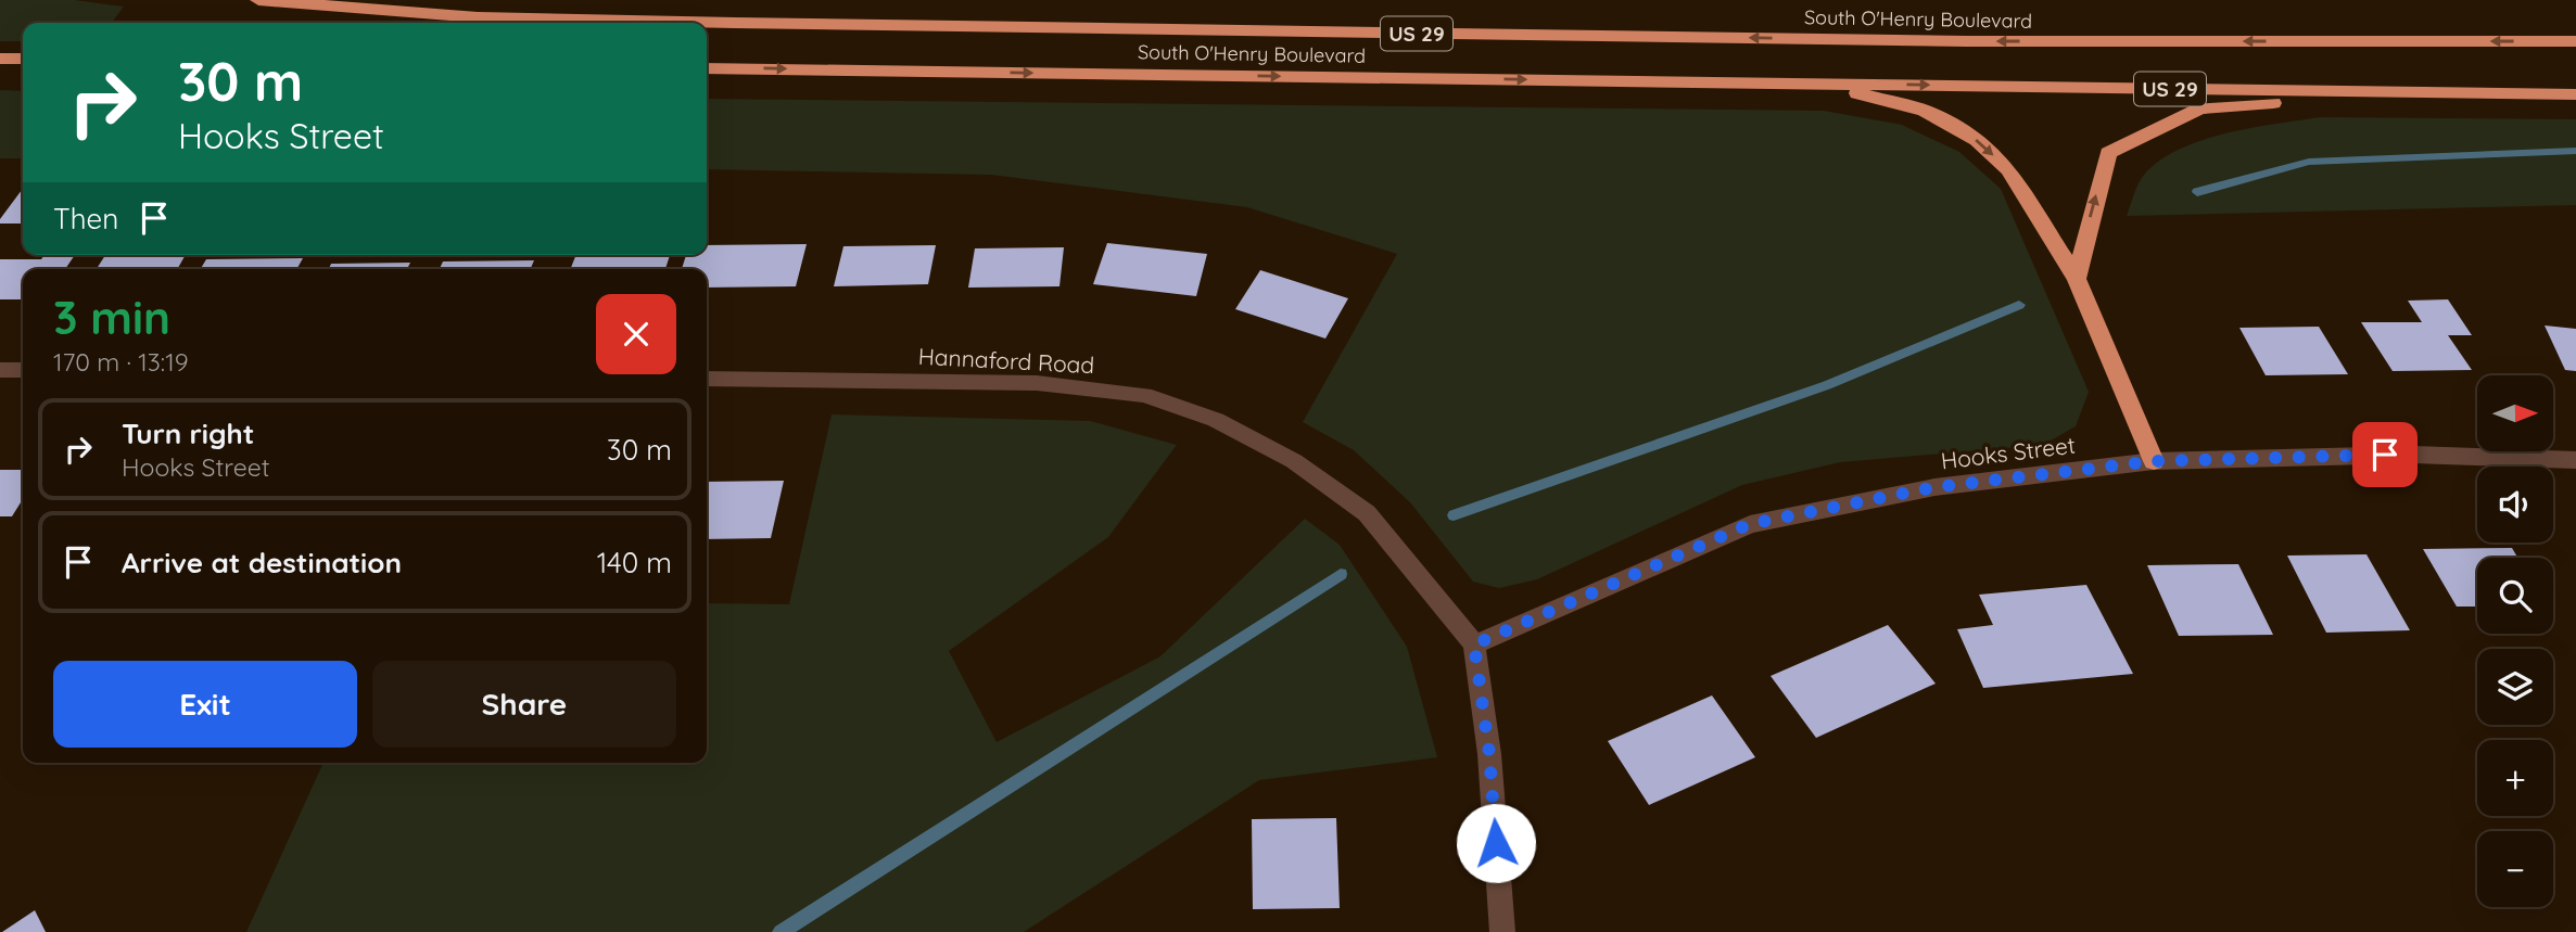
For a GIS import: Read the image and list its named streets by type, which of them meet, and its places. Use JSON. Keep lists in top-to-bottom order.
{
  "streets": {
    "highway": ["South O'Henry Boulevard", "US 29"],
    "street": ["Hannaford Road", "Hooks Street"]
  },
  "crossings": [
    ["Hannaford Road", "Hooks Street"]
  ],
  "north": "right",
  "page": {
    "turn": ["30 m", "Hooks Street"],
    "then": "Then",
    "heading": ["3 min", "170 m · 13:19"],
    "map_buttons": ["+", "−"],
    "list": [
      {
        "name": "Turn right",
        "note": "Hooks Street",
        "value": "30 m"
      },
      {
        "name": "Arrive at destination",
        "value": "140 m"
      }
    ],
    "buttons": ["Exit", "Share"]
  }
}
